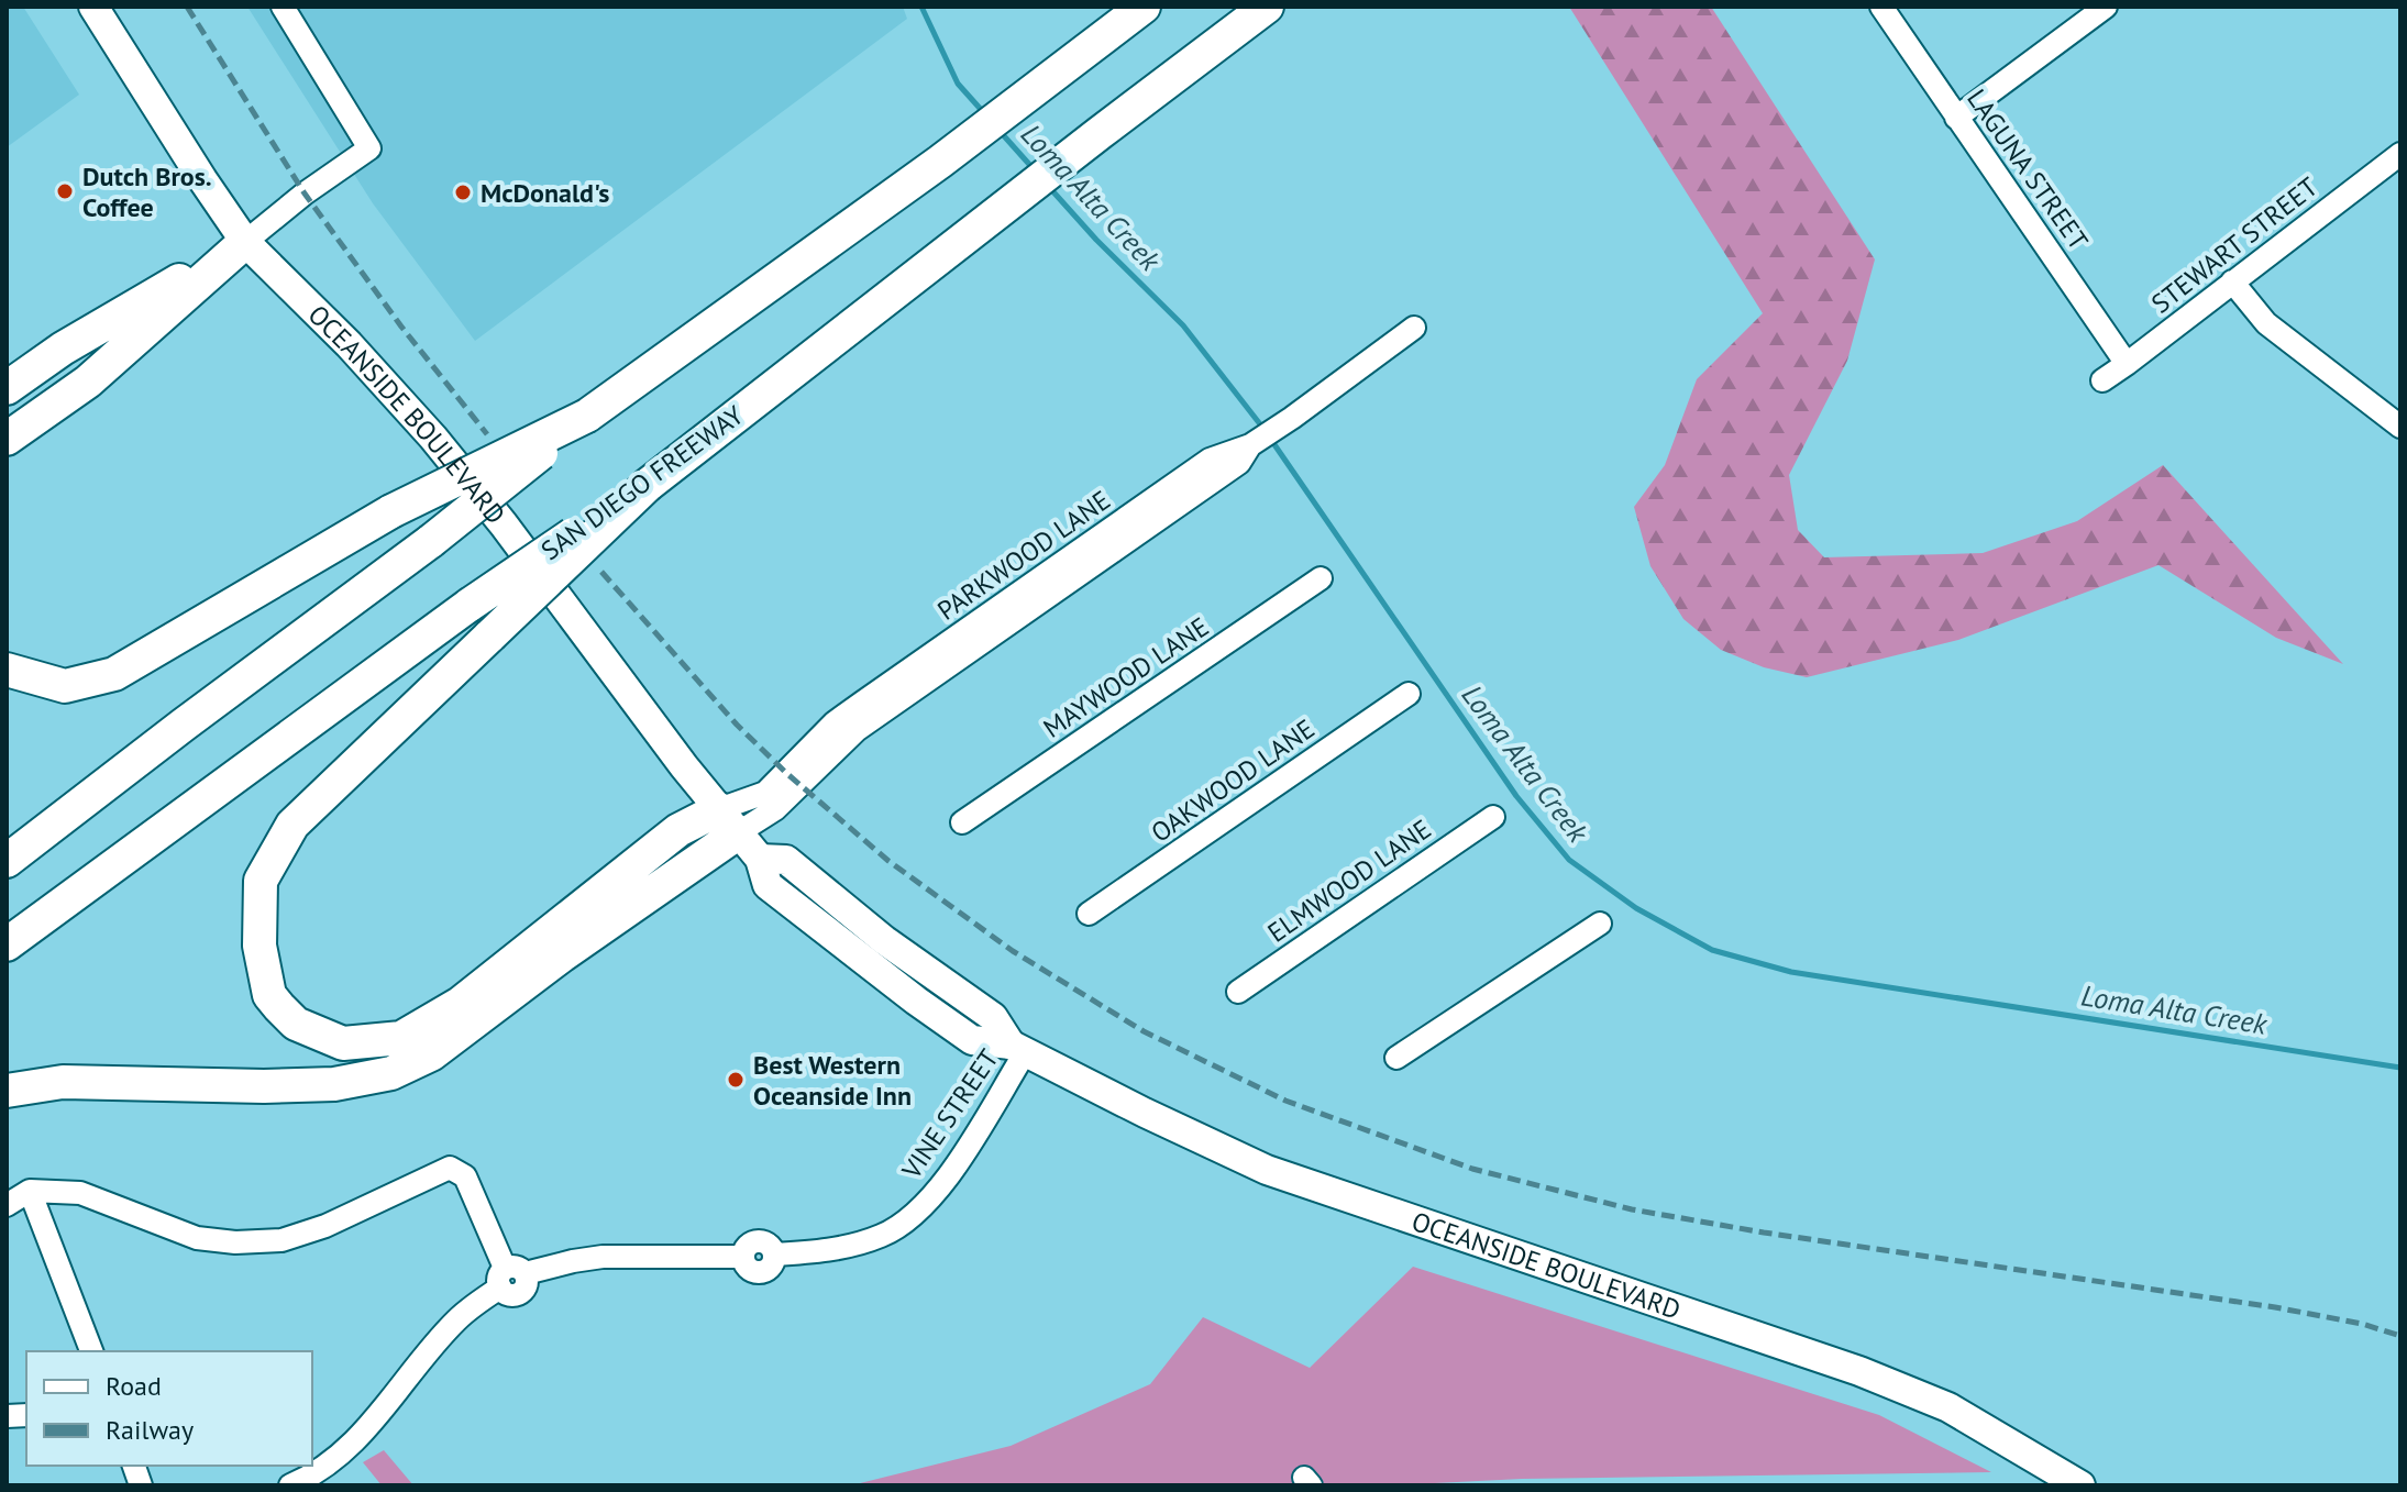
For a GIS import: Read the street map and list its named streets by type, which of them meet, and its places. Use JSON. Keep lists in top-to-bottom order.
{
  "streets": {
    "highway": ["SAN DIEGO FREEWAY"],
    "main road": ["OCEANSIDE BOULEVARD"],
    "street": [
      "LAGUNA STREET",
      "STEWART STREET",
      "PARKWOOD LANE",
      "MAYWOOD LANE",
      "OAKWOOD LANE",
      "ELMWOOD LANE",
      "VINE STREET"
    ]
  },
  "crossings": [
    ["LAGUNA STREET", "STEWART STREET"],
    ["OCEANSIDE BOULEVARD", "PARKWOOD LANE"],
    ["OCEANSIDE BOULEVARD", "VINE STREET"]
  ],
  "water": ["Loma Alta Creek"],
  "places": ["Dutch Bros. Coffee", "McDonald's", "Best Western Oceanside Inn"],
  "legend": ["Road", "Railway"]
}
